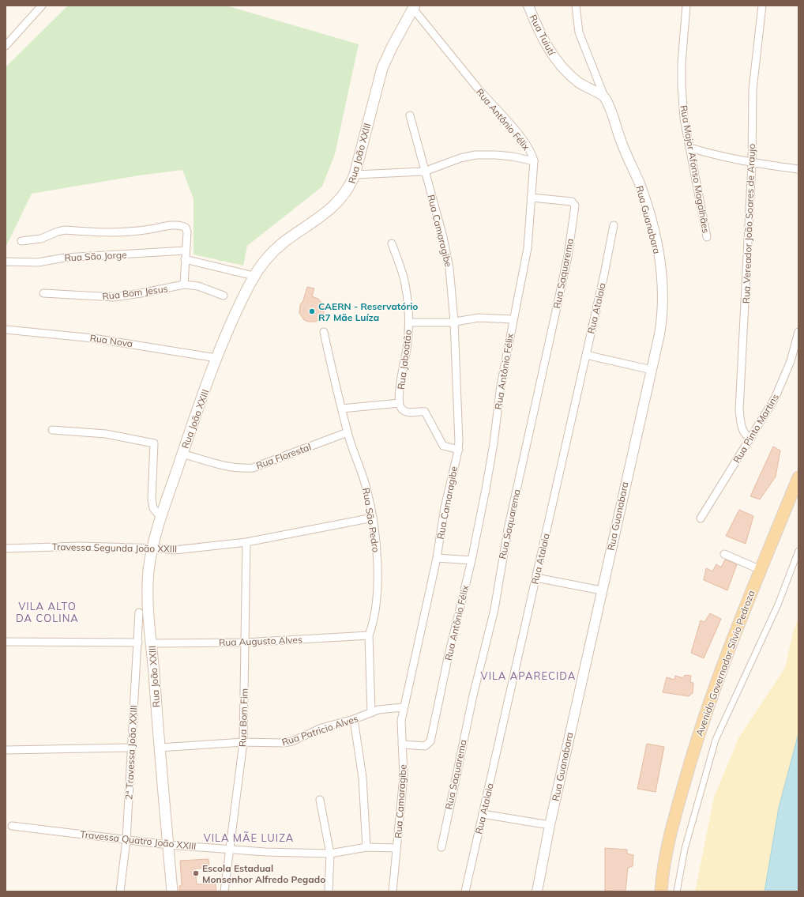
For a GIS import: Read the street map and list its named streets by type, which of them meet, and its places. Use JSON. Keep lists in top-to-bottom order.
{
  "streets": {
    "main road": ["Rua João XXIII", "Avenida Governador Sílvio Pedroza"],
    "street": [
      "Rua Tuiutí",
      "Rua Antônio Félix",
      "Rua Major Afonso Magalhães",
      "Rua Guanabara",
      "Rua Vereador João Soares de Araujo",
      "Rua Camaragibe",
      "Rua São Jorge",
      "Rua Saquarema",
      "Rua Bom Jesus",
      "Rua Atalaia",
      "Rua Nova",
      "Rua Jaboatão",
      "Rua Pinto Martins",
      "Rua Florestal",
      "Rua São Pedro",
      "Travessa Segunda João XXIII",
      "Rua Augusto Alves",
      "Rua Bom Fim",
      "Rua Patricio Alves",
      "2ª Travessa João XXIII",
      "Travessa Quatro João XXIII"
    ]
  },
  "crossings": [
    ["Rua Tuiutí", "Rua Guanabara"],
    ["Rua Antônio Félix", "Rua João XXIII"],
    ["Rua Antônio Félix", "Rua Camaragibe"],
    ["Rua Antônio Félix", "Rua Saquarema"],
    ["Rua João XXIII", "Rua Nova"],
    ["Rua João XXIII", "Rua Florestal"],
    ["Rua João XXIII", "Travessa Segunda João XXIII"],
    ["Rua João XXIII", "Rua Augusto Alves"],
    ["Rua João XXIII", "Rua Patricio Alves"],
    ["Rua João XXIII", "Travessa Quatro João XXIII"],
    ["Rua Vereador João Soares de Araujo", "Rua Pinto Martins"],
    ["Rua Camaragibe", "Rua Patricio Alves"],
    ["Rua Camaragibe", "Travessa Quatro João XXIII"],
    ["Rua Florestal", "Rua São Pedro"],
    ["Rua São Pedro", "Travessa Segunda João XXIII"],
    ["Rua São Pedro", "Rua Augusto Alves"],
    ["Rua São Pedro", "Rua Patricio Alves"],
    ["Travessa Segunda João XXIII", "Rua Bom Fim"],
    ["Rua Augusto Alves", "Rua Bom Fim"],
    ["Rua Bom Fim", "Rua Patricio Alves"],
    ["Rua Bom Fim", "Travessa Quatro João XXIII"],
    ["2ª Travessa João XXIII", "Travessa Quatro João XXIII"]
  ],
  "districts": ["VILA ALTO DA COLINA", "VILA APARECIDA", "VILA MÃE LUIZA"],
  "places": ["CAERN - Reservatório R7 Mãe Luíza", "Escola Estadual Monsenhor Alfredo Pegado"]
}
